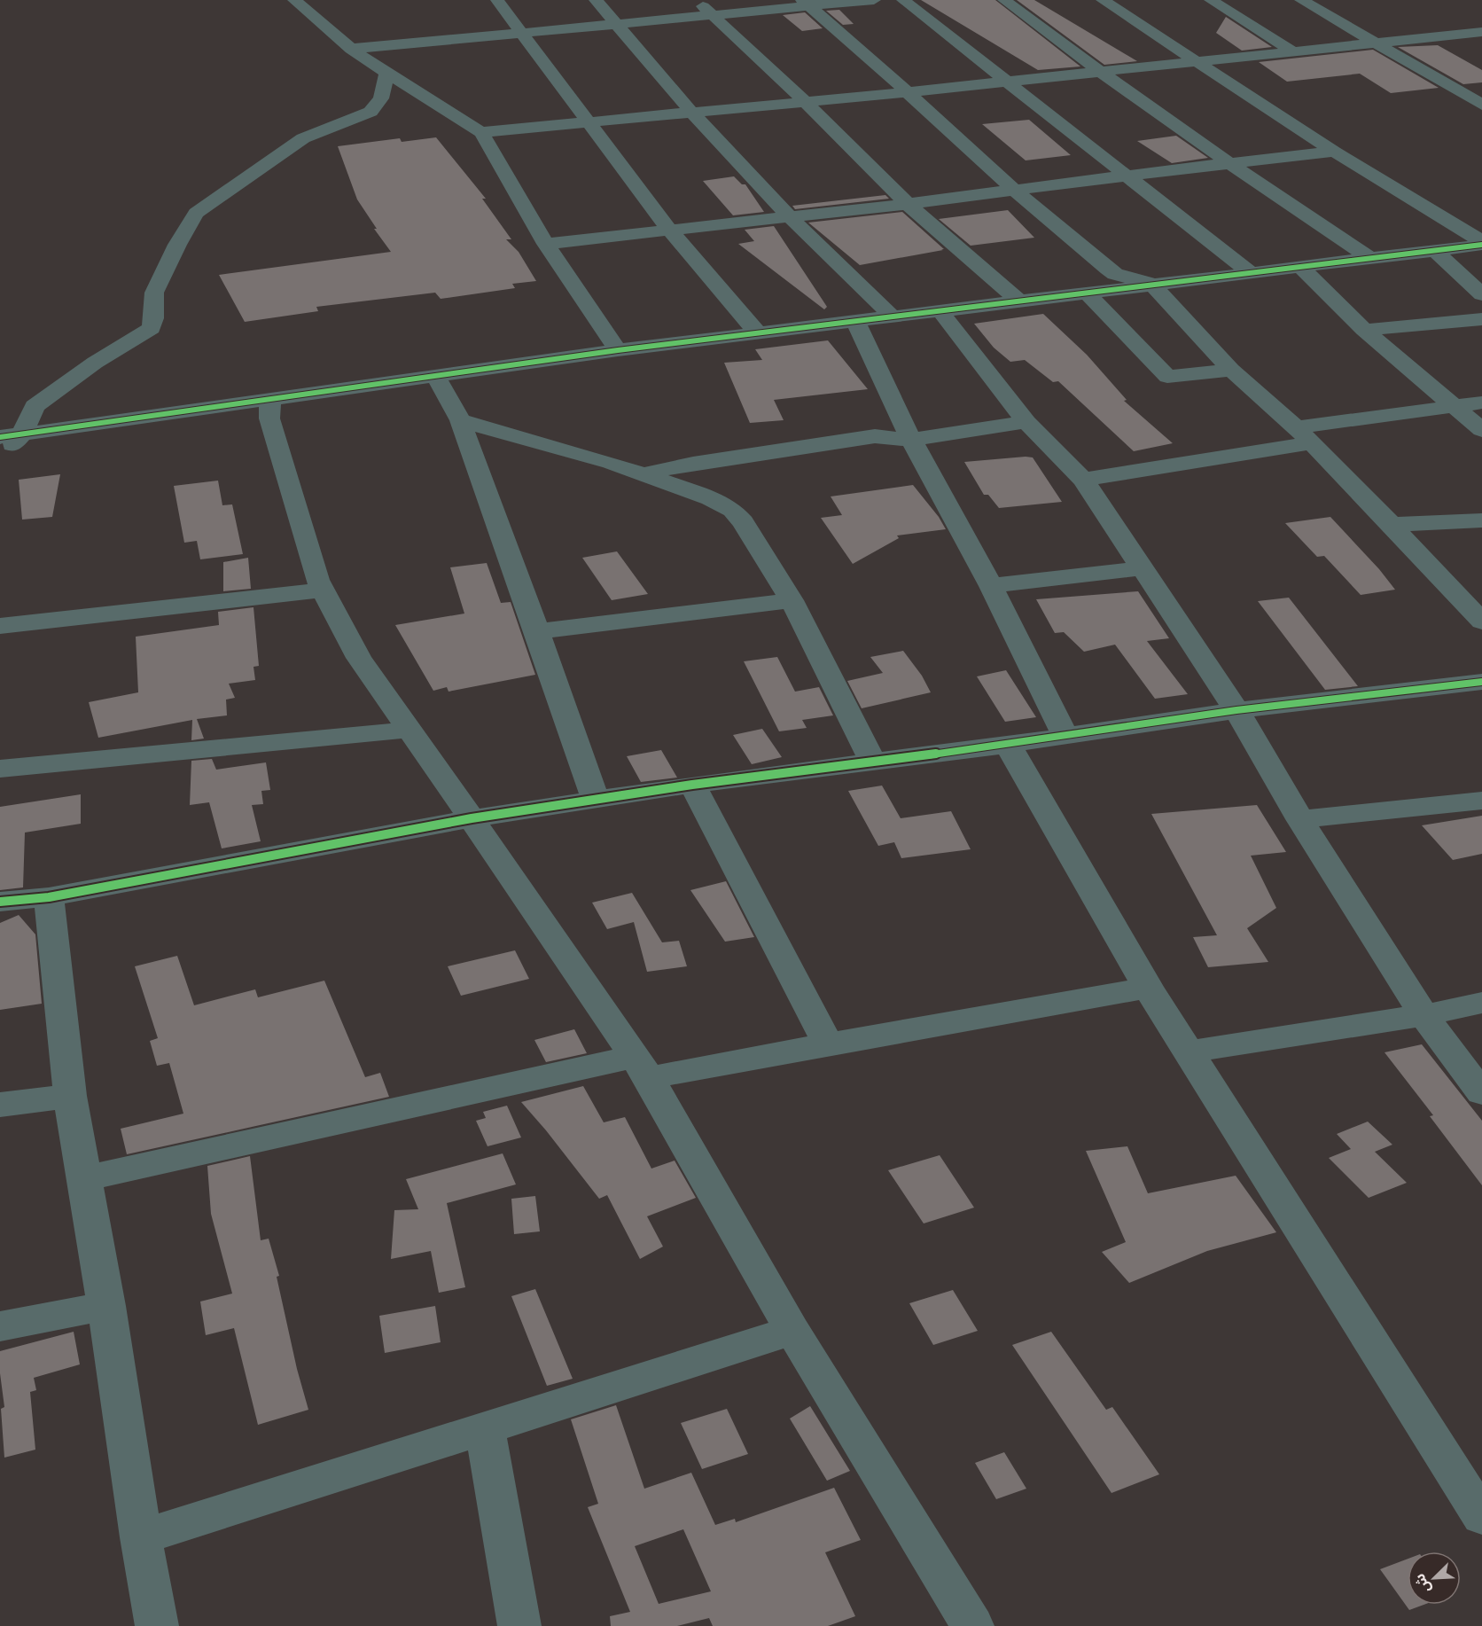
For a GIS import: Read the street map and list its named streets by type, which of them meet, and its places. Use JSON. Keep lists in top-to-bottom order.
{
  "north": "bottom left"
}
